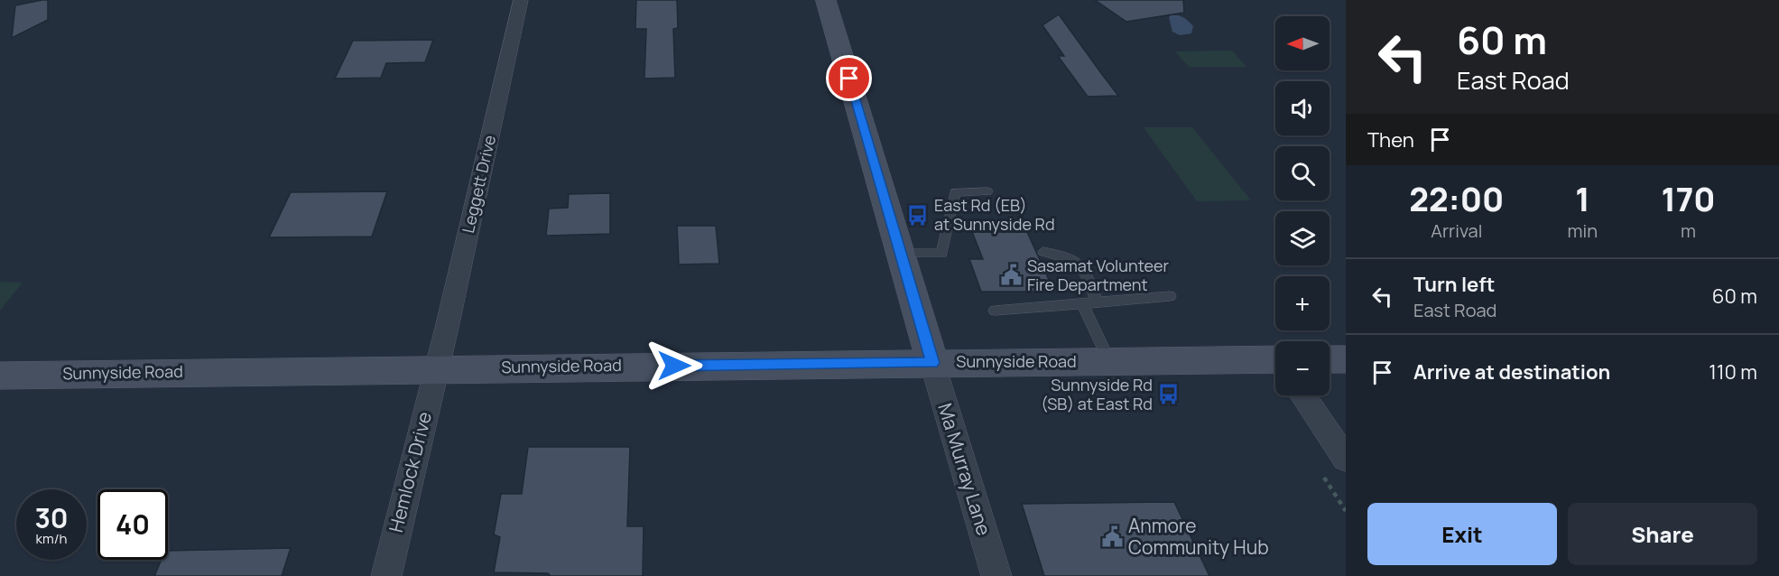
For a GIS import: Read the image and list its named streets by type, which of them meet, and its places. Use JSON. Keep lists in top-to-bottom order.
{
  "streets": {
    "main road": ["Sunnyside Road"],
    "street": ["Leggett Drive", "Ma Murray Lane", "Hemlock Drive"]
  },
  "crossings": [
    ["Leggett Drive", "Sunnyside Road"],
    ["Leggett Drive", "Hemlock Drive"],
    ["Sunnyside Road", "Ma Murray Lane"],
    ["Sunnyside Road", "Hemlock Drive"]
  ],
  "places": {
    "bus stop": ["East Rd (EB) at Sunnyside Rd", "Sunnyside Rd (SB) at East Rd"],
    "public building": ["Sasamat Volunteer Fire Department", "Anmore Community Hub"]
  },
  "north": "left",
  "page": {
    "turn": ["60 m", "East Road"],
    "map_buttons": ["+", "−"],
    "then": "Then",
    "eta": [
      "22:00",
      "Arrival",
      "1",
      "min",
      "170",
      "m"
    ],
    "list": [
      {
        "name": "Turn left",
        "note": "East Road",
        "value": "60 m"
      },
      {
        "name": "Arrive at destination",
        "value": "110 m"
      }
    ],
    "speed": "30 km/h",
    "limit": "40",
    "buttons": ["Exit", "Share"]
  }
}
